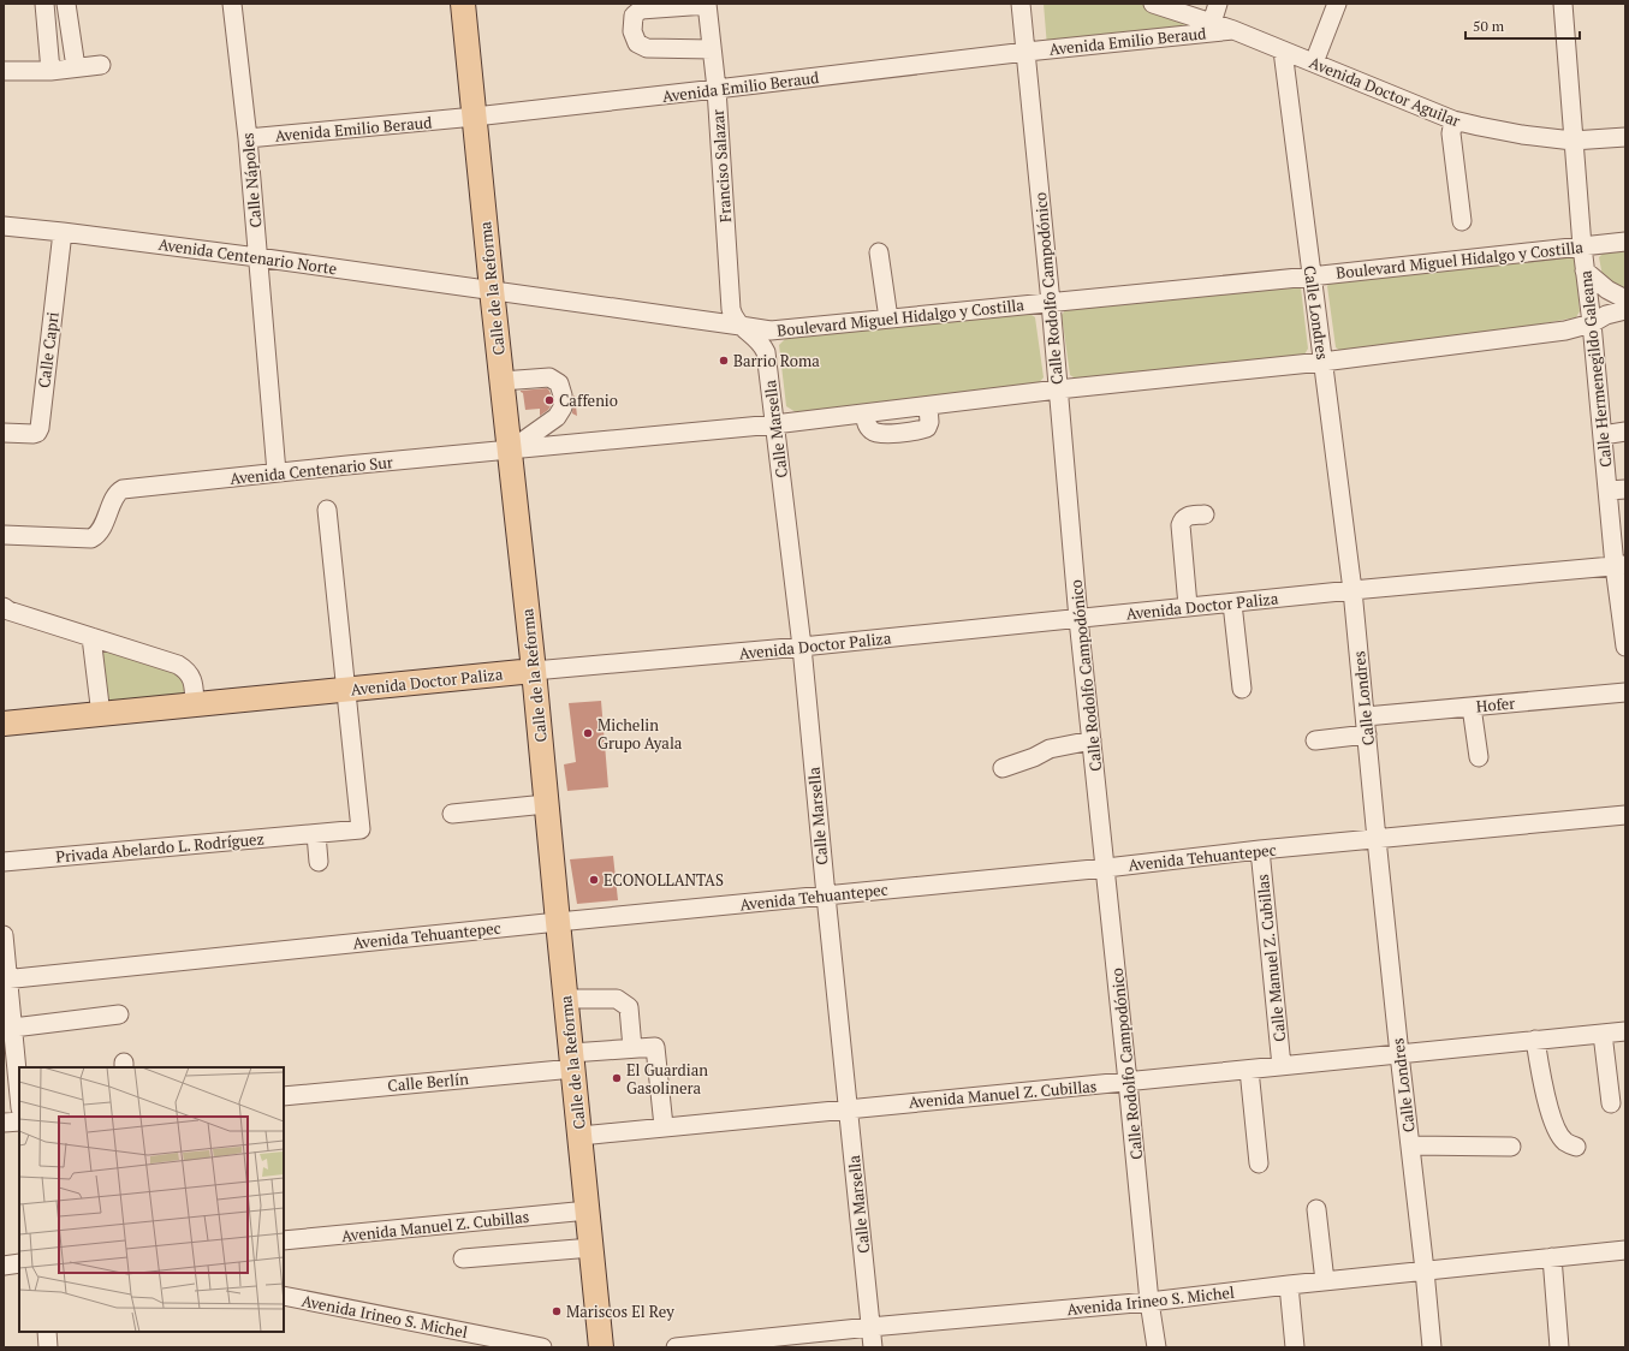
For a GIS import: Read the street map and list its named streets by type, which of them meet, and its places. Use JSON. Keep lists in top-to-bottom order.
{
  "streets": {
    "main road": ["Calle de la Reforma", "Avenida Doctor Paliza"],
    "street": [
      "Avenida Emilio Beraud",
      "Avenida Doctor Aguilar",
      "Franciso Salazar",
      "Calle Nápoles",
      "Avenida Centenario Norte",
      "Boulevard Miguel Hidalgo y Costilla",
      "Calle Rodolfo Campodónico",
      "Calle Londres",
      "Calle Capri",
      "Calle Hermenegildo Galeana",
      "Calle Marsella",
      "Avenida Centenario Sur",
      "Hofer",
      "Privada Abelardo L. Rodríguez",
      "Avenida Tehuantepec",
      "Calle Manuel Z. Cubillas",
      "Calle Berlín",
      "Avenida Manuel Z. Cubillas",
      "Avenida Irineo S. Michel"
    ]
  },
  "crossings": [
    ["Avenida Emilio Beraud", "Avenida Doctor Aguilar"],
    ["Avenida Emilio Beraud", "Franciso Salazar"],
    ["Avenida Emilio Beraud", "Calle Nápoles"],
    ["Avenida Emilio Beraud", "Calle de la Reforma"],
    ["Avenida Emilio Beraud", "Calle Rodolfo Campodónico"],
    ["Avenida Doctor Aguilar", "Calle Londres"],
    ["Avenida Doctor Aguilar", "Calle Hermenegildo Galeana"],
    ["Franciso Salazar", "Boulevard Miguel Hidalgo y Costilla"],
    ["Franciso Salazar", "Calle Marsella"],
    ["Calle Nápoles", "Avenida Centenario Norte"],
    ["Calle Nápoles", "Avenida Centenario Sur"],
    ["Avenida Centenario Norte", "Boulevard Miguel Hidalgo y Costilla"],
    ["Avenida Centenario Norte", "Calle de la Reforma"],
    ["Avenida Centenario Norte", "Calle Capri"],
    ["Boulevard Miguel Hidalgo y Costilla", "Calle de la Reforma"],
    ["Boulevard Miguel Hidalgo y Costilla", "Calle Rodolfo Campodónico"],
    ["Boulevard Miguel Hidalgo y Costilla", "Calle Londres"],
    ["Boulevard Miguel Hidalgo y Costilla", "Calle Hermenegildo Galeana"],
    ["Boulevard Miguel Hidalgo y Costilla", "Calle Marsella"],
    ["Calle de la Reforma", "Avenida Centenario Sur"],
    ["Calle de la Reforma", "Avenida Doctor Paliza"],
    ["Calle de la Reforma", "Avenida Tehuantepec"],
    ["Calle de la Reforma", "Calle Berlín"],
    ["Calle de la Reforma", "Avenida Manuel Z. Cubillas"],
    ["Calle Rodolfo Campodónico", "Avenida Doctor Paliza"],
    ["Calle Rodolfo Campodónico", "Avenida Tehuantepec"],
    ["Calle Rodolfo Campodónico", "Avenida Manuel Z. Cubillas"],
    ["Calle Rodolfo Campodónico", "Avenida Irineo S. Michel"],
    ["Calle Londres", "Avenida Doctor Paliza"],
    ["Calle Londres", "Hofer"],
    ["Calle Londres", "Avenida Tehuantepec"],
    ["Calle Londres", "Avenida Manuel Z. Cubillas"],
    ["Calle Londres", "Avenida Irineo S. Michel"],
    ["Calle Hermenegildo Galeana", "Avenida Doctor Paliza"],
    ["Calle Marsella", "Avenida Doctor Paliza"],
    ["Calle Marsella", "Avenida Tehuantepec"],
    ["Calle Marsella", "Avenida Manuel Z. Cubillas"],
    ["Calle Marsella", "Avenida Irineo S. Michel"],
    ["Avenida Doctor Paliza", "Privada Abelardo L. Rodríguez"],
    ["Avenida Tehuantepec", "Calle Manuel Z. Cubillas"],
    ["Calle Manuel Z. Cubillas", "Avenida Manuel Z. Cubillas"],
    ["Calle Berlín", "Avenida Manuel Z. Cubillas"]
  ],
  "places": [
    "Barrio Roma",
    "Caffenio",
    "Michelin Grupo Ayala",
    "ECONOLLANTAS",
    "El Guardian Gasolinera",
    "Mariscos El Rey"
  ],
  "scale_bar": "50 m"
}
